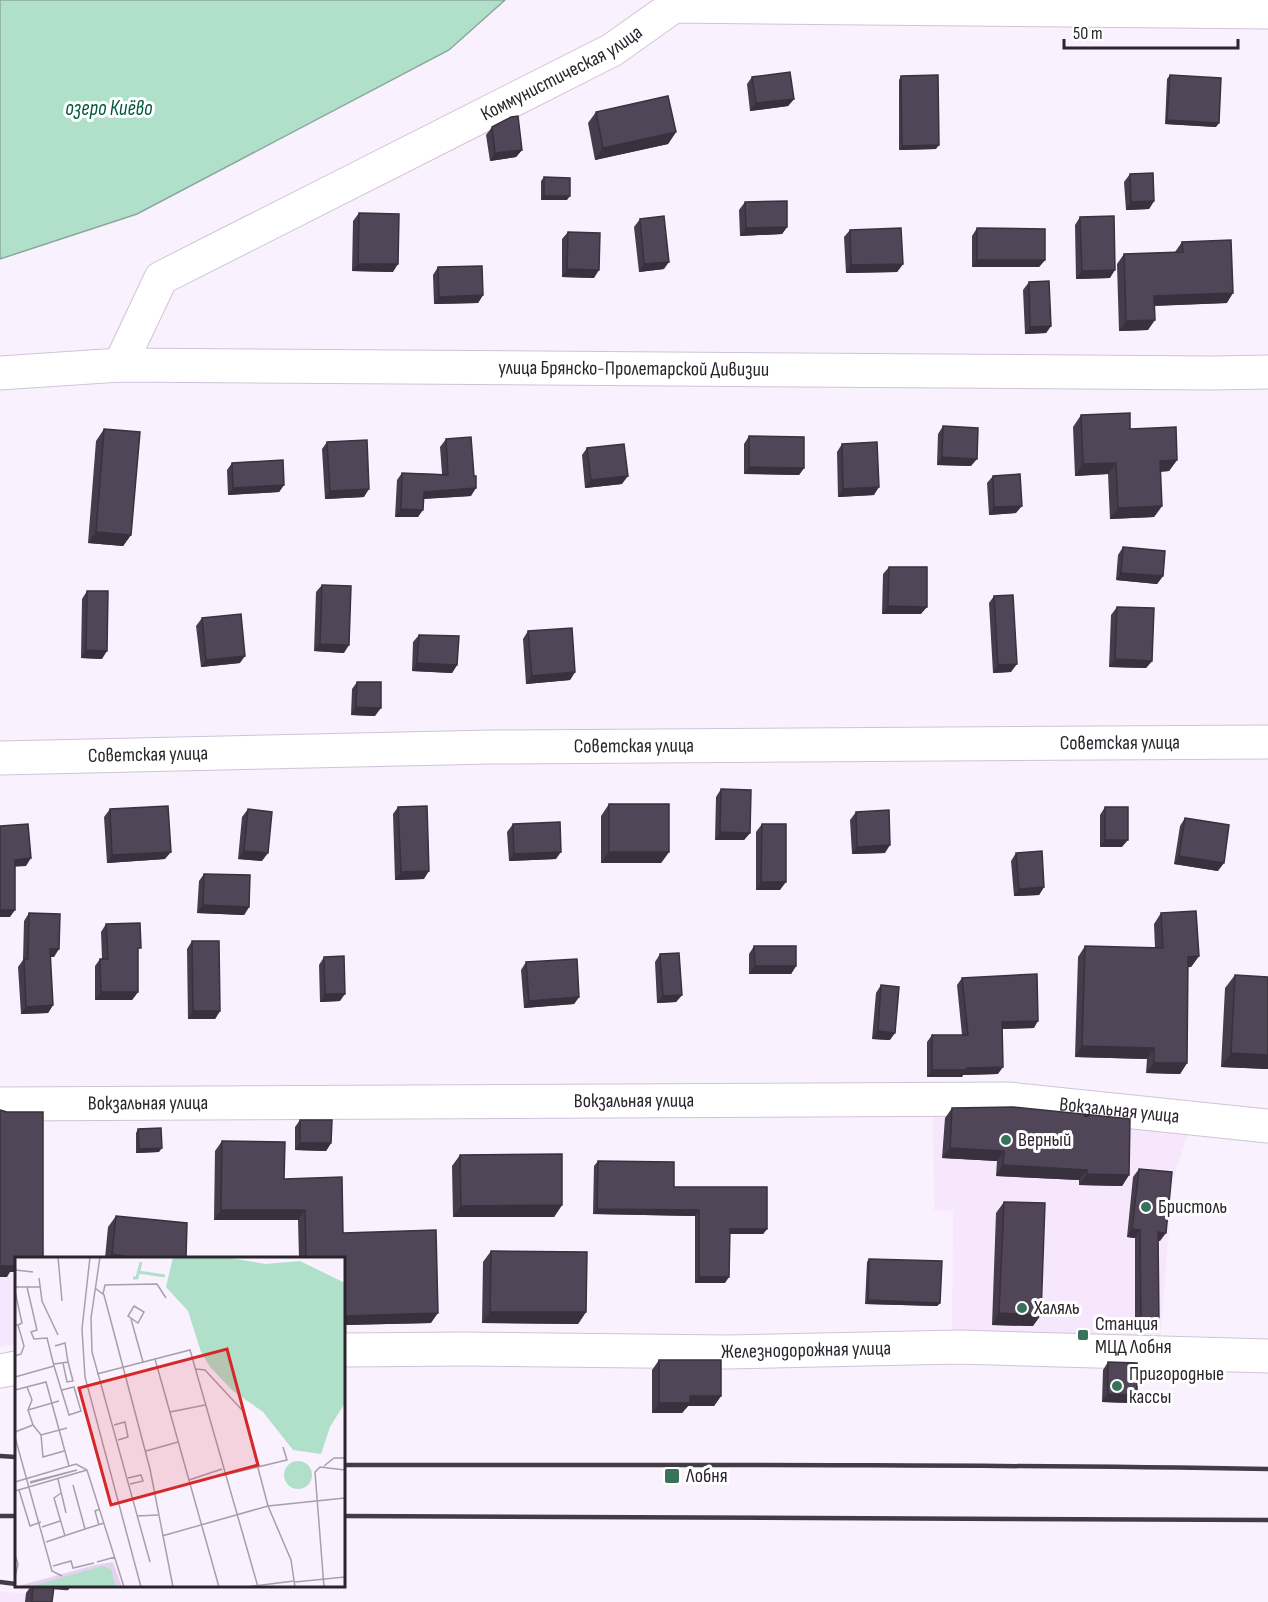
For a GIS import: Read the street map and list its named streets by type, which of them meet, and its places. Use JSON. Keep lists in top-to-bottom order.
{
  "streets": {
    "street": [
      "Коммунистическая улица",
      "улица Брянско-Пролетарской Дивизии",
      "Советская улица",
      "Вокзальная улица",
      "Железнодорожная улица"
    ]
  },
  "crossings": [
    ["Коммунистическая улица", "улица Брянско-Пролетарской Дивизии"]
  ],
  "water": ["озеро Киёво"],
  "places": {
    "other": [
      "Верный",
      "Бристоль",
      "Халяль",
      "Пригородные кассы"
    ],
    "transit": ["Станция МЦД Лобня", "Лобня"]
  },
  "scale_bar": "50 m"
}
